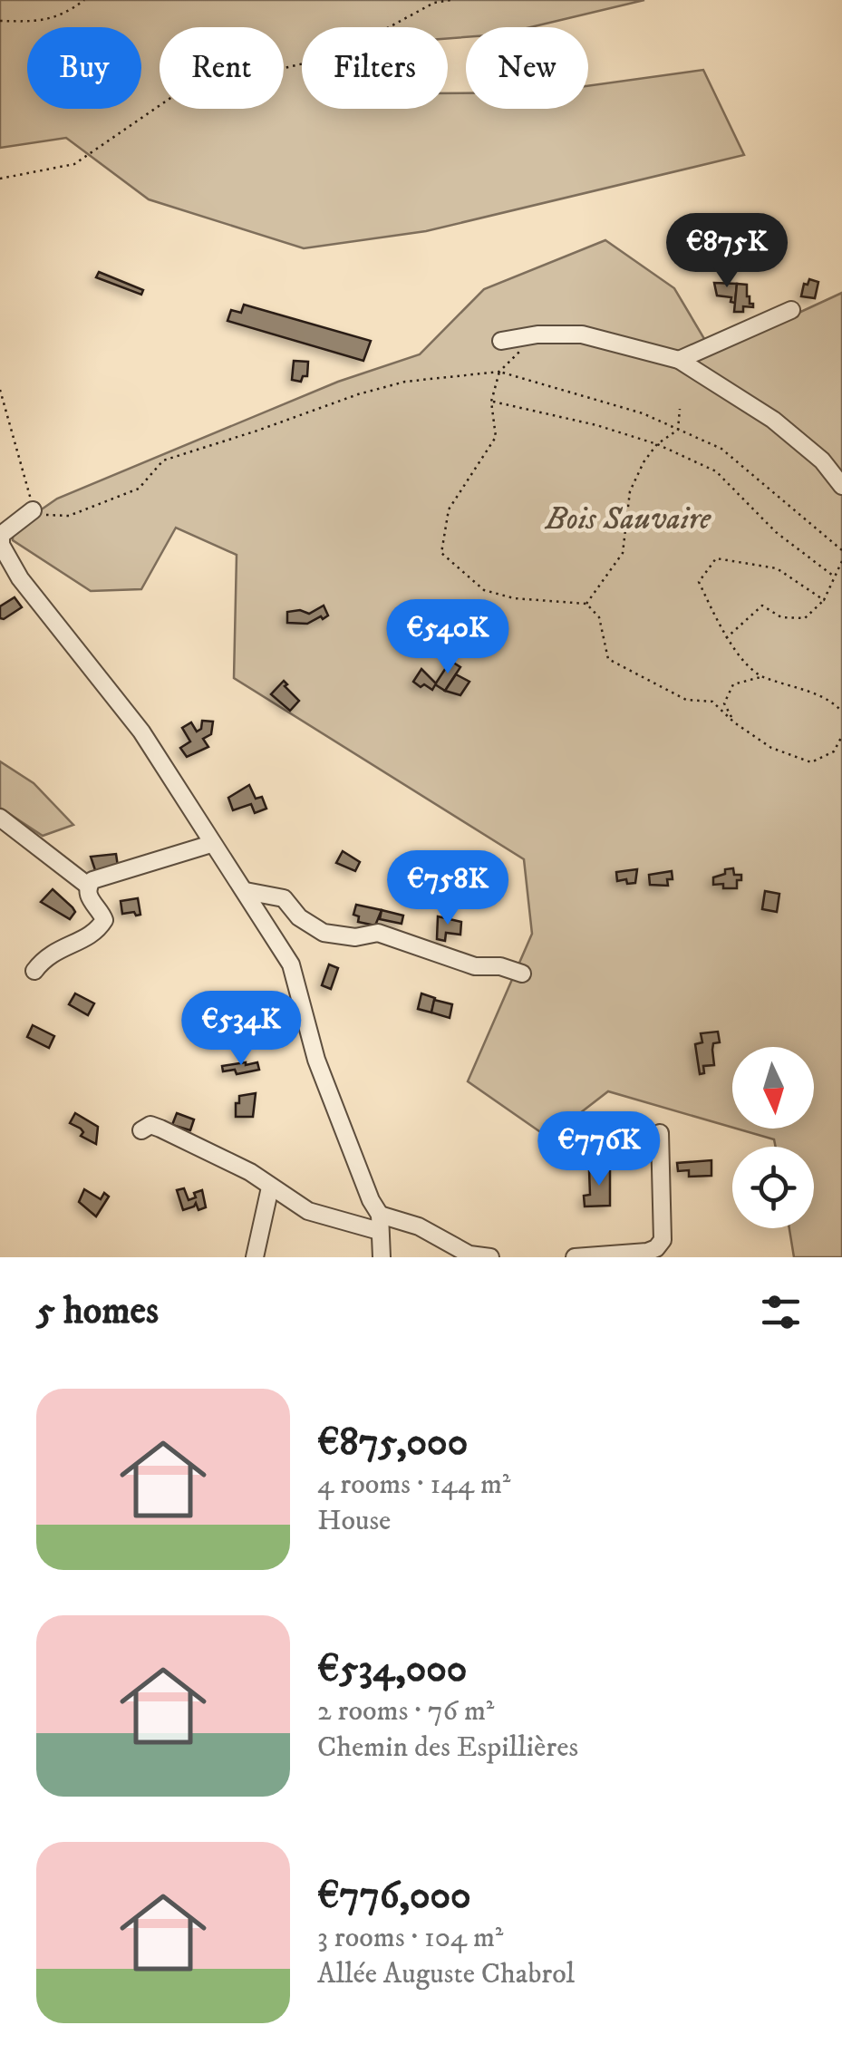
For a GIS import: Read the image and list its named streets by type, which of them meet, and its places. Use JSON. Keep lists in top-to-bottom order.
{
  "parks": ["Bois Sauvaire"],
  "north": "bottom",
  "page": {
    "chip": [
      "Buy",
      "Rent",
      "Filters",
      "New"
    ],
    "price": [
      "€875K",
      "€540K",
      "€758K",
      "€534K",
      "€776K"
    ],
    "heading": "5 homes",
    "list": [
      {
        "name": "€875,000",
        "note": "4 rooms · 144 m² · House"
      },
      {
        "name": "€534,000",
        "note": "2 rooms · 76 m² · Chemin des Espillières"
      },
      {
        "name": "€776,000",
        "note": "3 rooms · 104 m² · Allée Auguste Chabrol"
      }
    ]
  }
}
